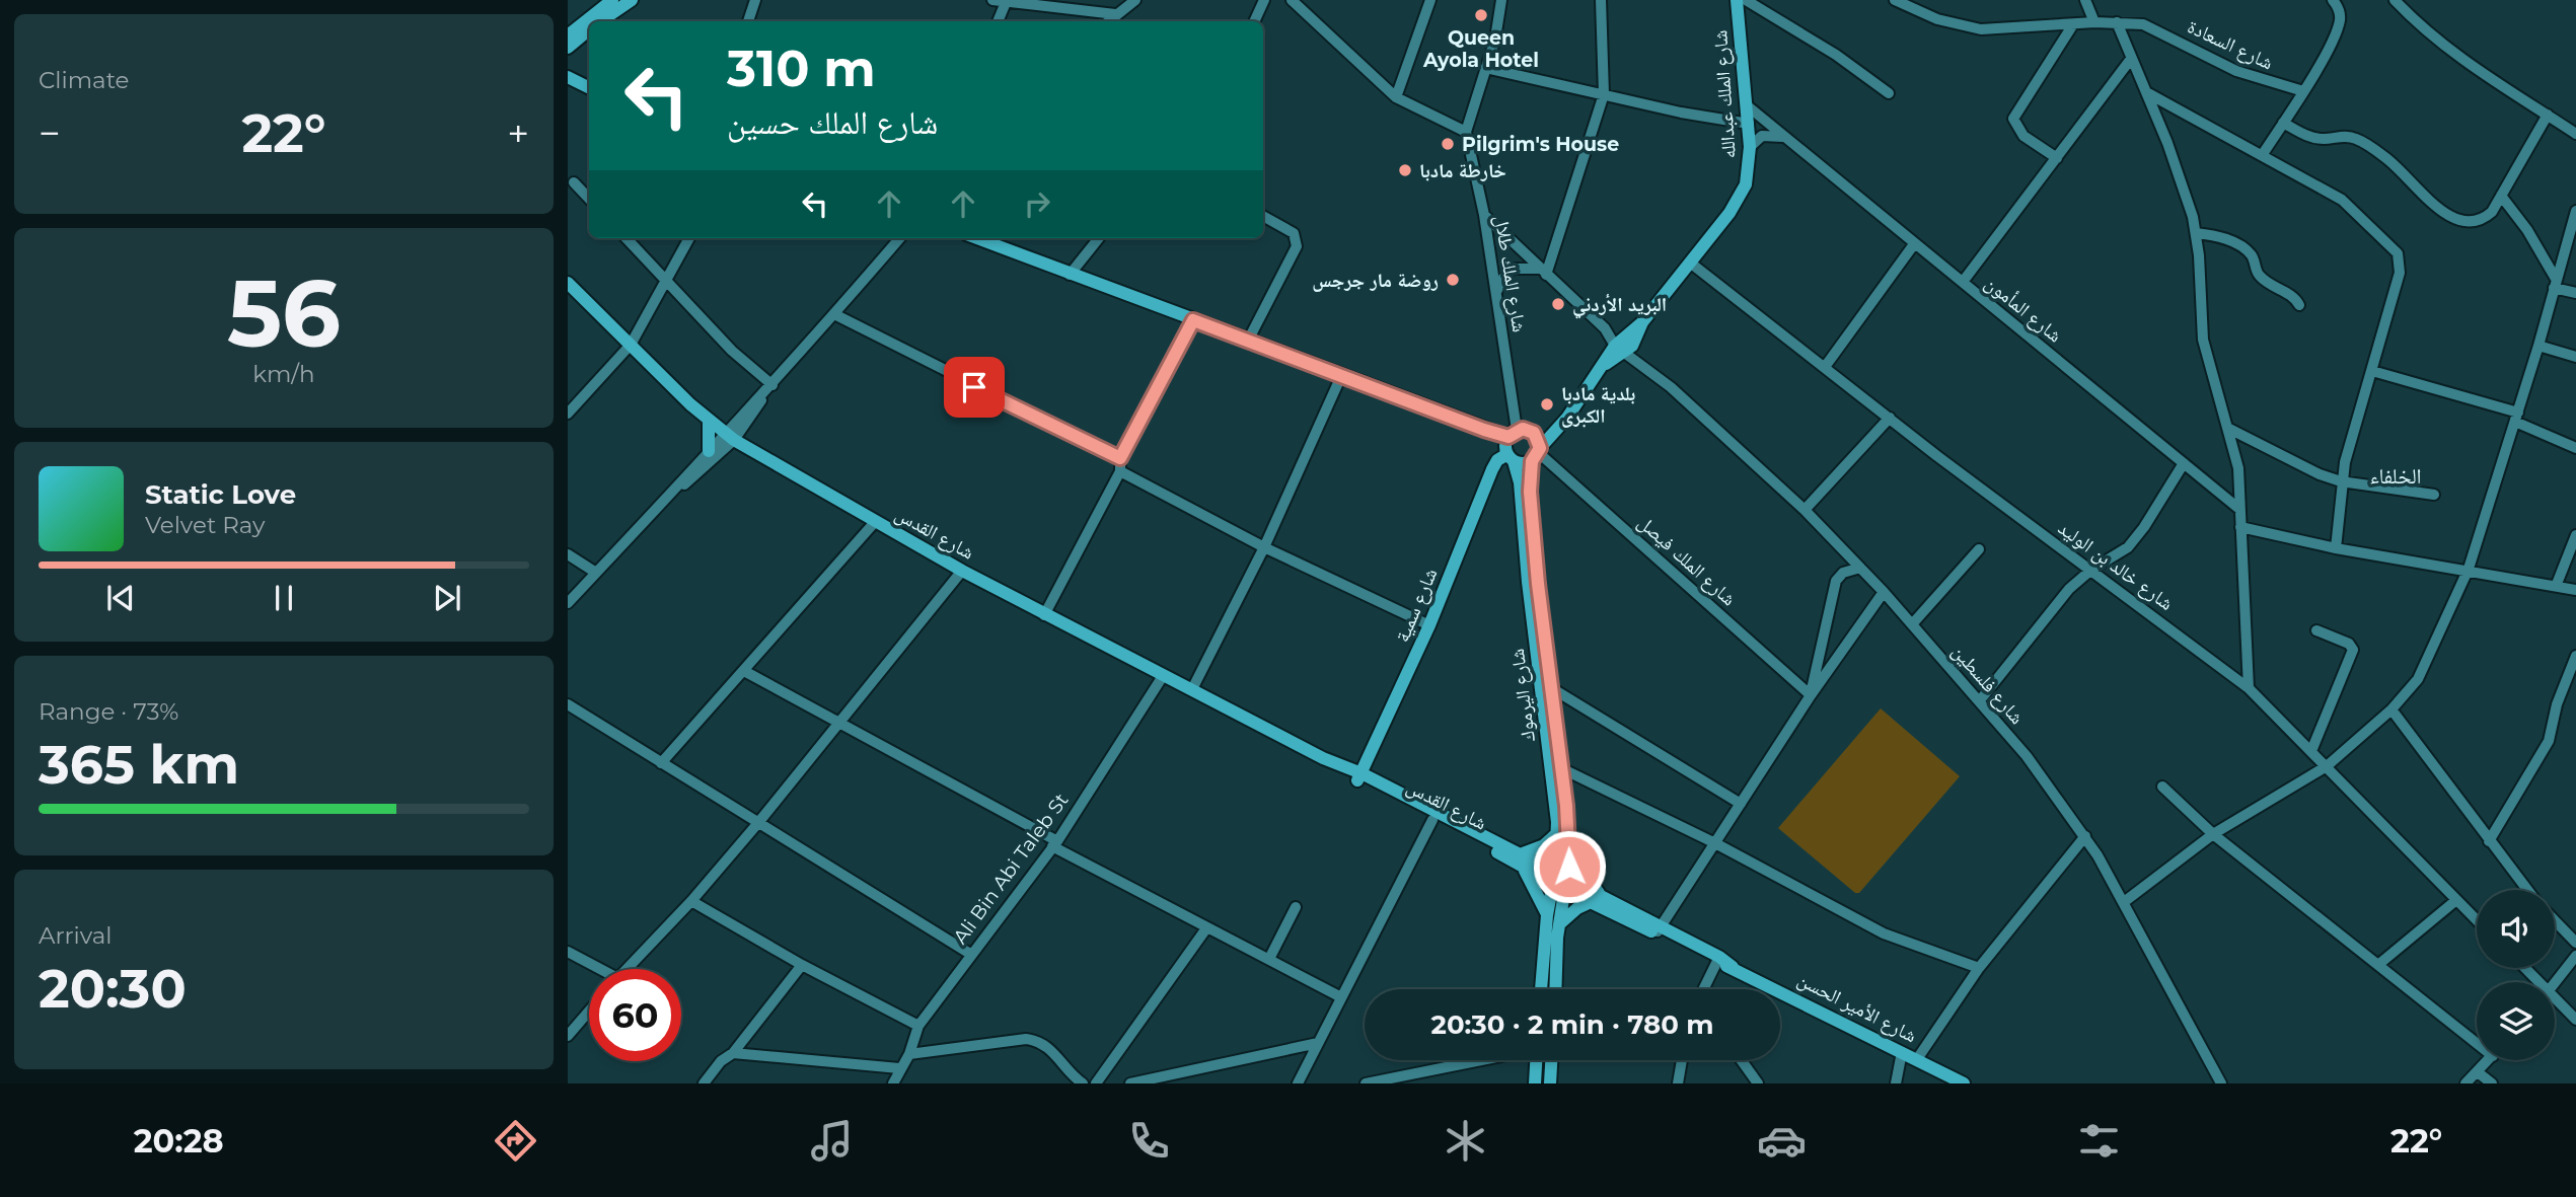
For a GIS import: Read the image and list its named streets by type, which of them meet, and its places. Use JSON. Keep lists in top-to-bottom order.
{
  "streets": {
    "main road": [
      "شارع الملك عبدالله",
      "شارع القدس",
      "شارع سمية",
      "شارع اليرموك",
      "شارع الأمير الحسن"
    ],
    "street": [
      "شارع السعادة",
      "شارع الملك طلال",
      "شارع المأمون",
      "شارع الملك فيصل",
      "شارع خالد بن الوليد",
      "شارع فلسطين",
      "Ali Bin Abi Taleb St"
    ]
  },
  "crossings": [
    ["شارع الملك عبدالله", "شارع المأمون"],
    ["شارع الملك عبدالله", "شارع خالد بن الوليد"],
    ["شارع الملك عبدالله", "شارع فلسطين"],
    ["شارع الملك طلال", "شارع فلسطين"],
    ["شارع الملك طلال", "شارع اليرموك"],
    ["شارع القدس", "شارع سمية"],
    ["شارع القدس", "شارع اليرموك"],
    ["شارع القدس", "Ali Bin Abi Taleb St"],
    ["شارع القدس", "شارع الأمير الحسن"],
    ["شارع الملك فيصل", "شارع اليرموك"],
    ["شارع سمية", "شارع اليرموك"],
    ["شارع اليرموك", "شارع الأمير الحسن"]
  ],
  "districts": ["الخلفاء"],
  "places": [
    "Queen Ayola Hotel",
    "Pilgrim's House",
    "خارطة مادبا",
    "روضة مار جرجس",
    "البريد الأردني",
    "بلدية مادبا الكبرى"
  ],
  "page": {
    "tile": [
      "Climate",
      ["56", "km/h"],
      ["Range · 73%", "365 km"],
      ["Arrival", "20:30"]
    ],
    "turn": ["310 m", "شارع الملك حسين"],
    "heat": ["−", "22°", "+"],
    "song": ["Static Love", "Velvet Ray"],
    "limit": "60",
    "trip": "20:30 · 2 min · 780 m",
    "tabs": ["20:28", "22°"]
  }
}
